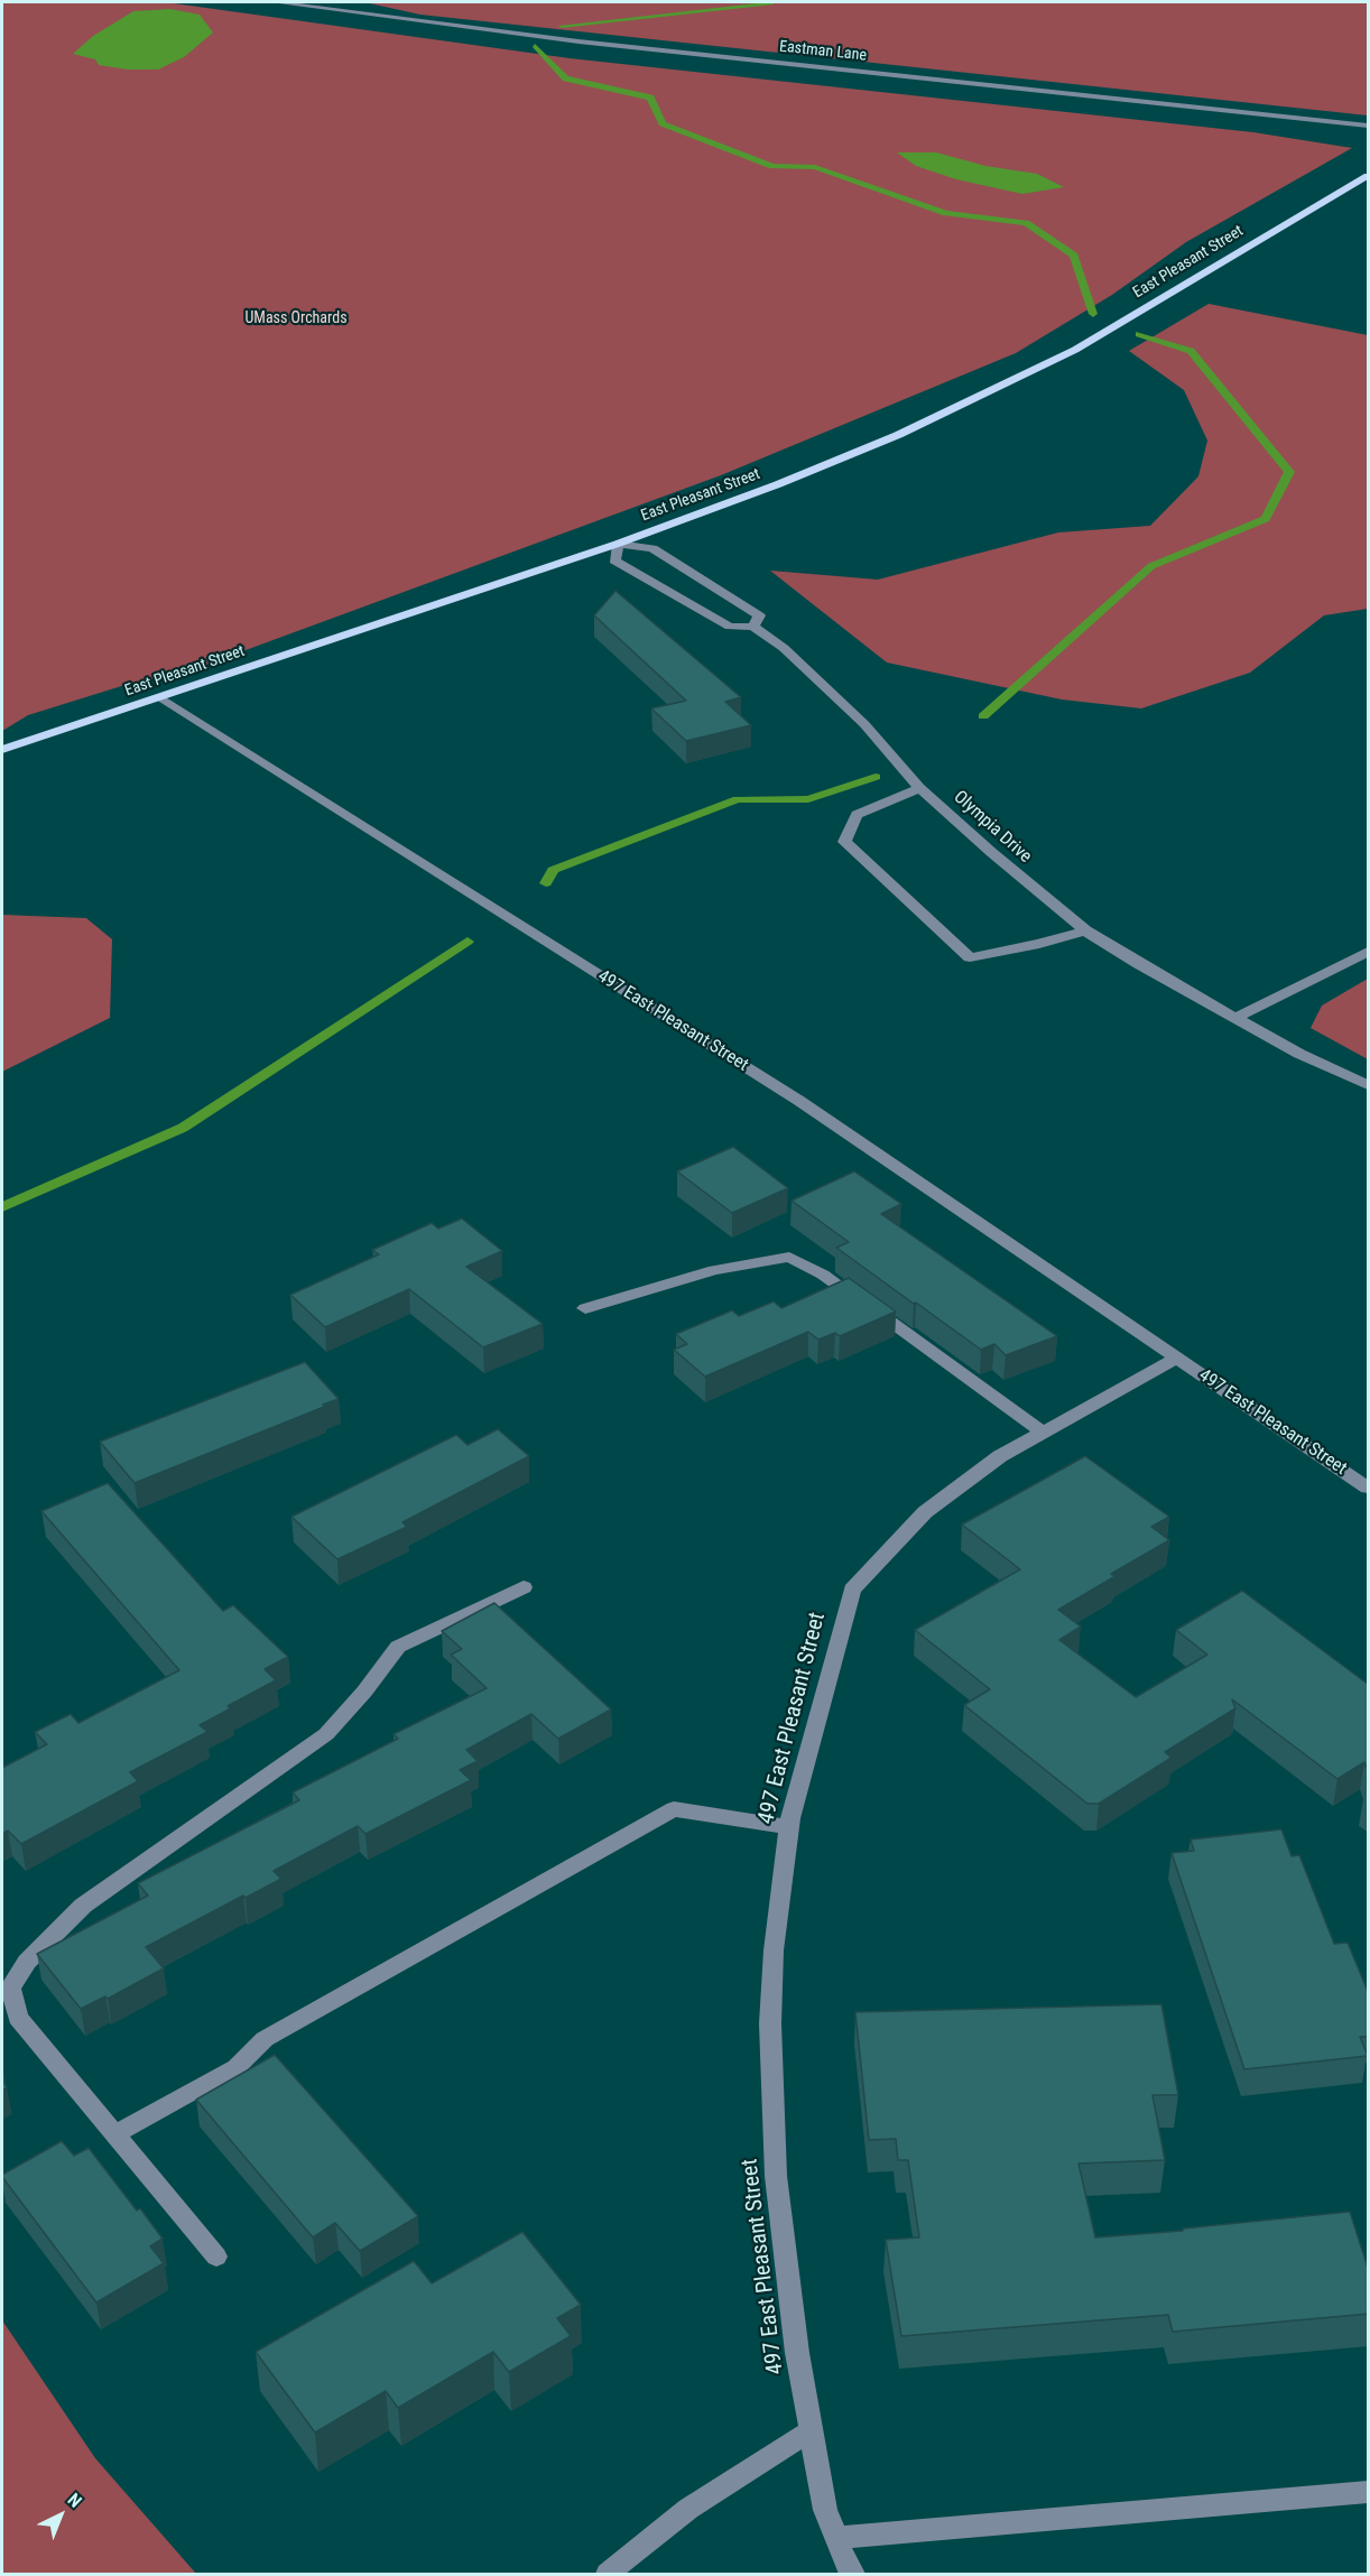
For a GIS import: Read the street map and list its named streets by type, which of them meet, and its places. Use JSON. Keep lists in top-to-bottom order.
{
  "streets": {
    "main road": ["East Pleasant Street"],
    "street": ["Eastman Lane", "Olympia Drive", "497 East Pleasant Street"]
  },
  "crossings": [
    ["East Pleasant Street", "Olympia Drive"],
    ["East Pleasant Street", "497 East Pleasant Street"]
  ],
  "parks": ["UMass Orchards"],
  "north": "top right"
}
